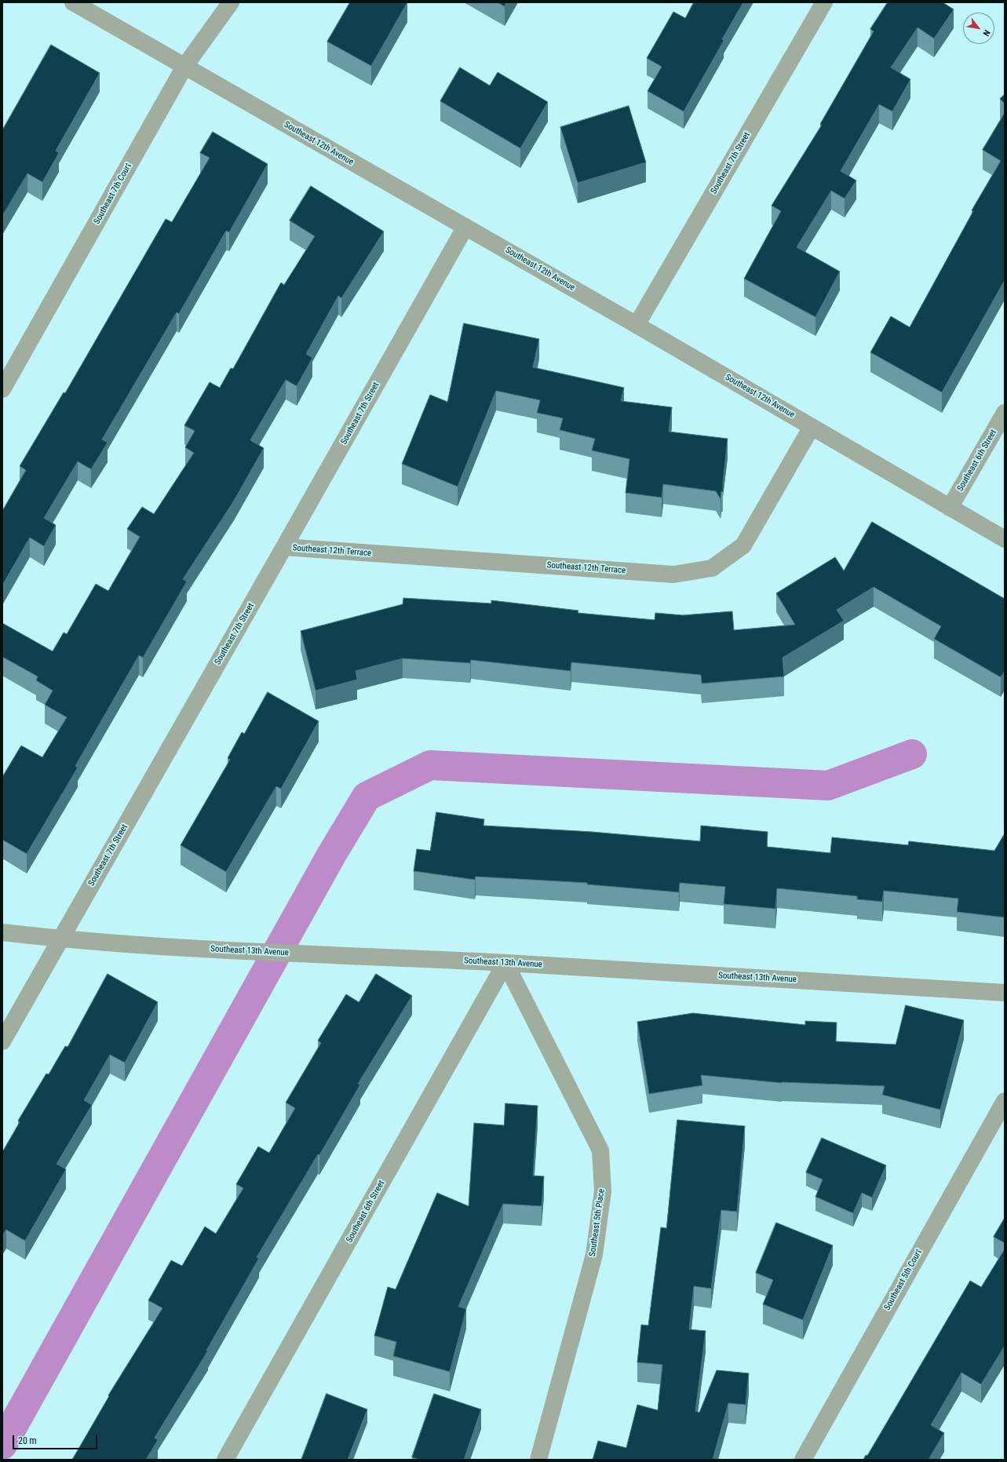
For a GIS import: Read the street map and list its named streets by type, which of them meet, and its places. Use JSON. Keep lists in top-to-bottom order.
{
  "streets": {
    "street": [
      "Southeast 12th Avenue",
      "Southeast 7th Street",
      "Southeast 7th Court",
      "Southeast 6th Street",
      "Southeast 12th Terrace",
      "Southeast 13th Avenue",
      "Southeast 5th Place",
      "Southeast 5th Court"
    ]
  },
  "crossings": [
    ["Southeast 12th Avenue", "Southeast 7th Street"],
    ["Southeast 12th Avenue", "Southeast 7th Court"],
    ["Southeast 12th Avenue", "Southeast 6th Street"],
    ["Southeast 12th Avenue", "Southeast 12th Terrace"],
    ["Southeast 7th Street", "Southeast 12th Terrace"],
    ["Southeast 7th Street", "Southeast 13th Avenue"],
    ["Southeast 6th Street", "Southeast 13th Avenue"],
    ["Southeast 6th Street", "Southeast 5th Place"],
    ["Southeast 13th Avenue", "Southeast 5th Place"]
  ],
  "scale_bar": "20 m",
  "north": "bottom right"
}
